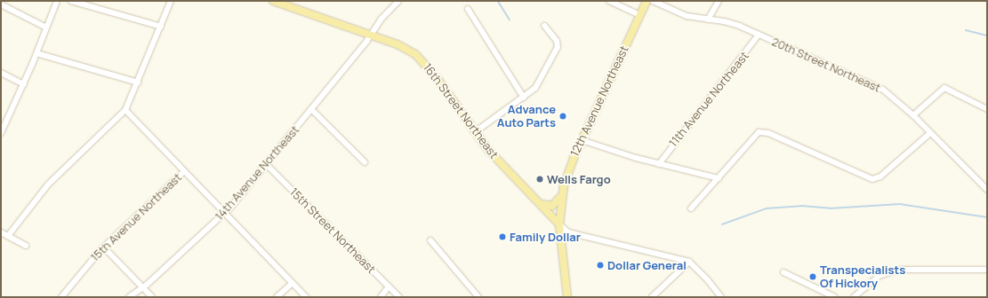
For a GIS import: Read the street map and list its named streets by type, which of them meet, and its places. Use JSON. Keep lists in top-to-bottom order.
{
  "streets": {
    "main road": ["12th Avenue Northeast", "16th Street Northeast"],
    "street": [
      "20th Street Northeast",
      "11th Avenue Northeast",
      "14th Avenue Northeast",
      "15th Avenue Northeast",
      "15th Street Northeast"
    ]
  },
  "crossings": [
    ["20th Street Northeast", "11th Avenue Northeast"],
    ["12th Avenue Northeast", "16th Street Northeast"],
    ["16th Street Northeast", "14th Avenue Northeast"],
    ["14th Avenue Northeast", "15th Street Northeast"]
  ],
  "places": [
    "Advance Auto Parts",
    "Wells Fargo",
    "Family Dollar",
    "Dollar General",
    "Transpecialists Of Hickory"
  ]
}
